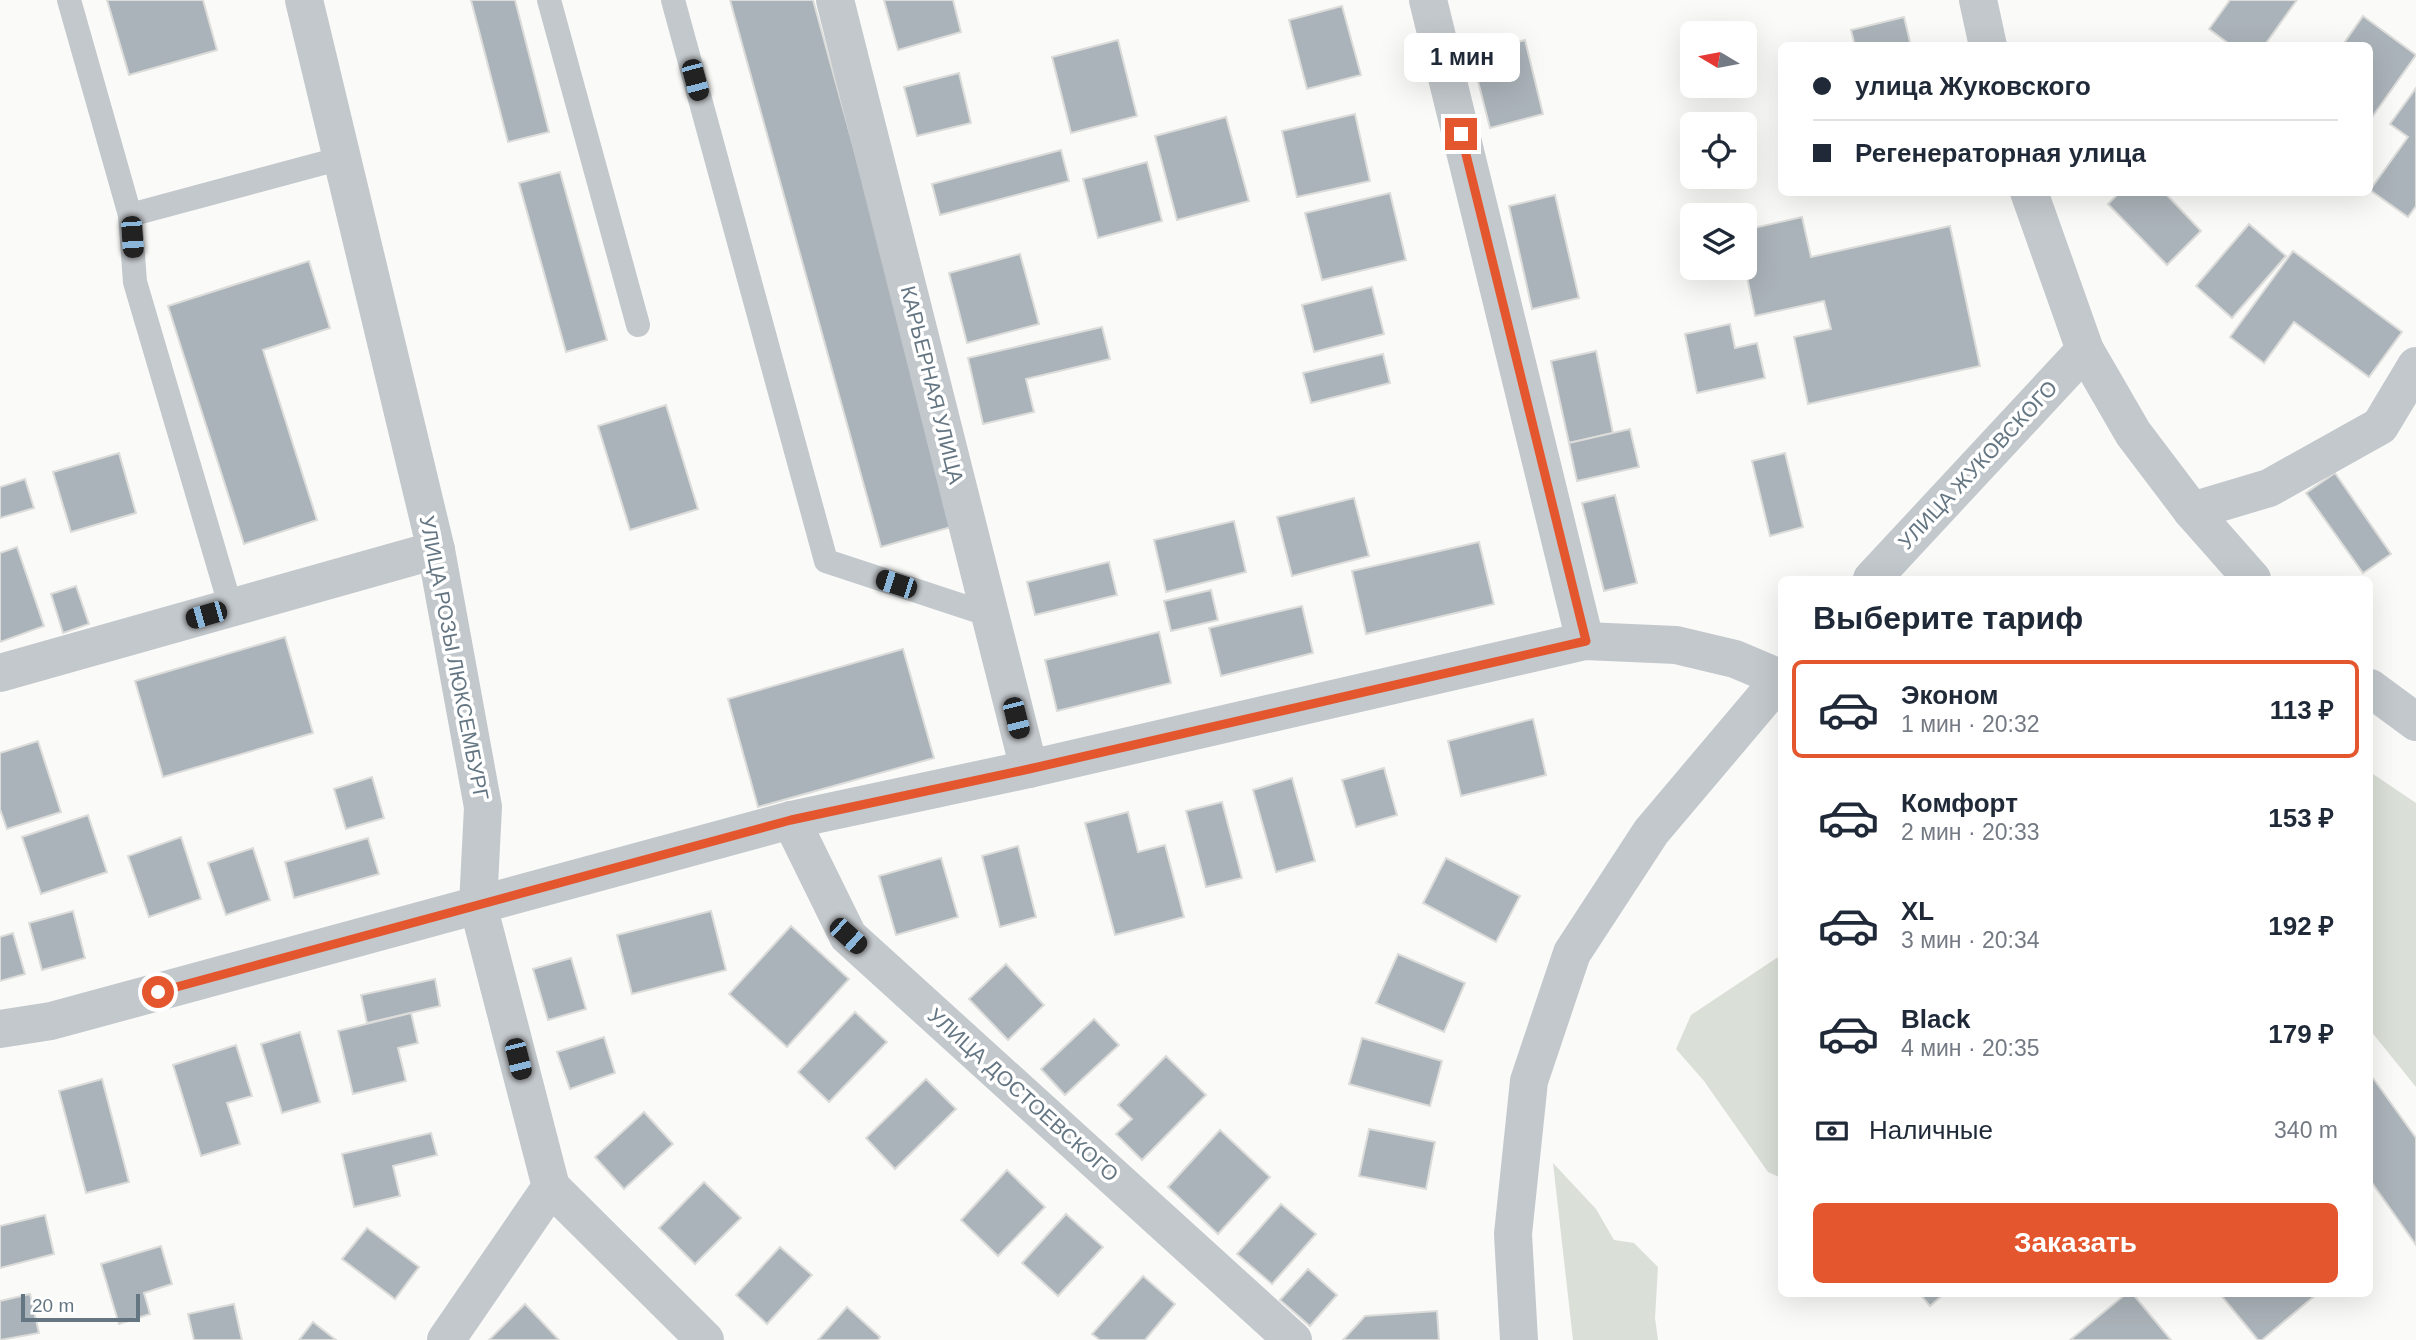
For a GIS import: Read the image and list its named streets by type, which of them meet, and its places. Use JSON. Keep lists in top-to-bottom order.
{
  "streets": {
    "street": [
      "КАРЬЕРНАЯ УЛИЦА",
      "УЛИЦА ЖУКОВСКОГО",
      "УЛИЦА РОЗЫ ЛЮКСЕМБУРГ",
      "УЛИЦА ДОСТОЕВСКОГО"
    ]
  },
  "scale_bar": "20 m",
  "north": "left",
  "page": {
    "bubble": "1 мин",
    "banner": ["улица Жуковского", "Регенераторная улица"],
    "heading": "Выберите тариф",
    "list": [
      {
        "name": "Эконом",
        "note": "1 мин · 20:32",
        "value": "113 ₽"
      },
      {
        "name": "Комфорт",
        "note": "2 мин · 20:33",
        "value": "153 ₽"
      },
      {
        "name": "XL",
        "note": "3 мин · 20:34",
        "value": "192 ₽"
      },
      {
        "name": "Black",
        "note": "4 мин · 20:35",
        "value": "179 ₽"
      }
    ],
    "pay": ["Наличные", "340 m"],
    "buttons": "Заказать",
    "scale": "20 m"
  }
}
